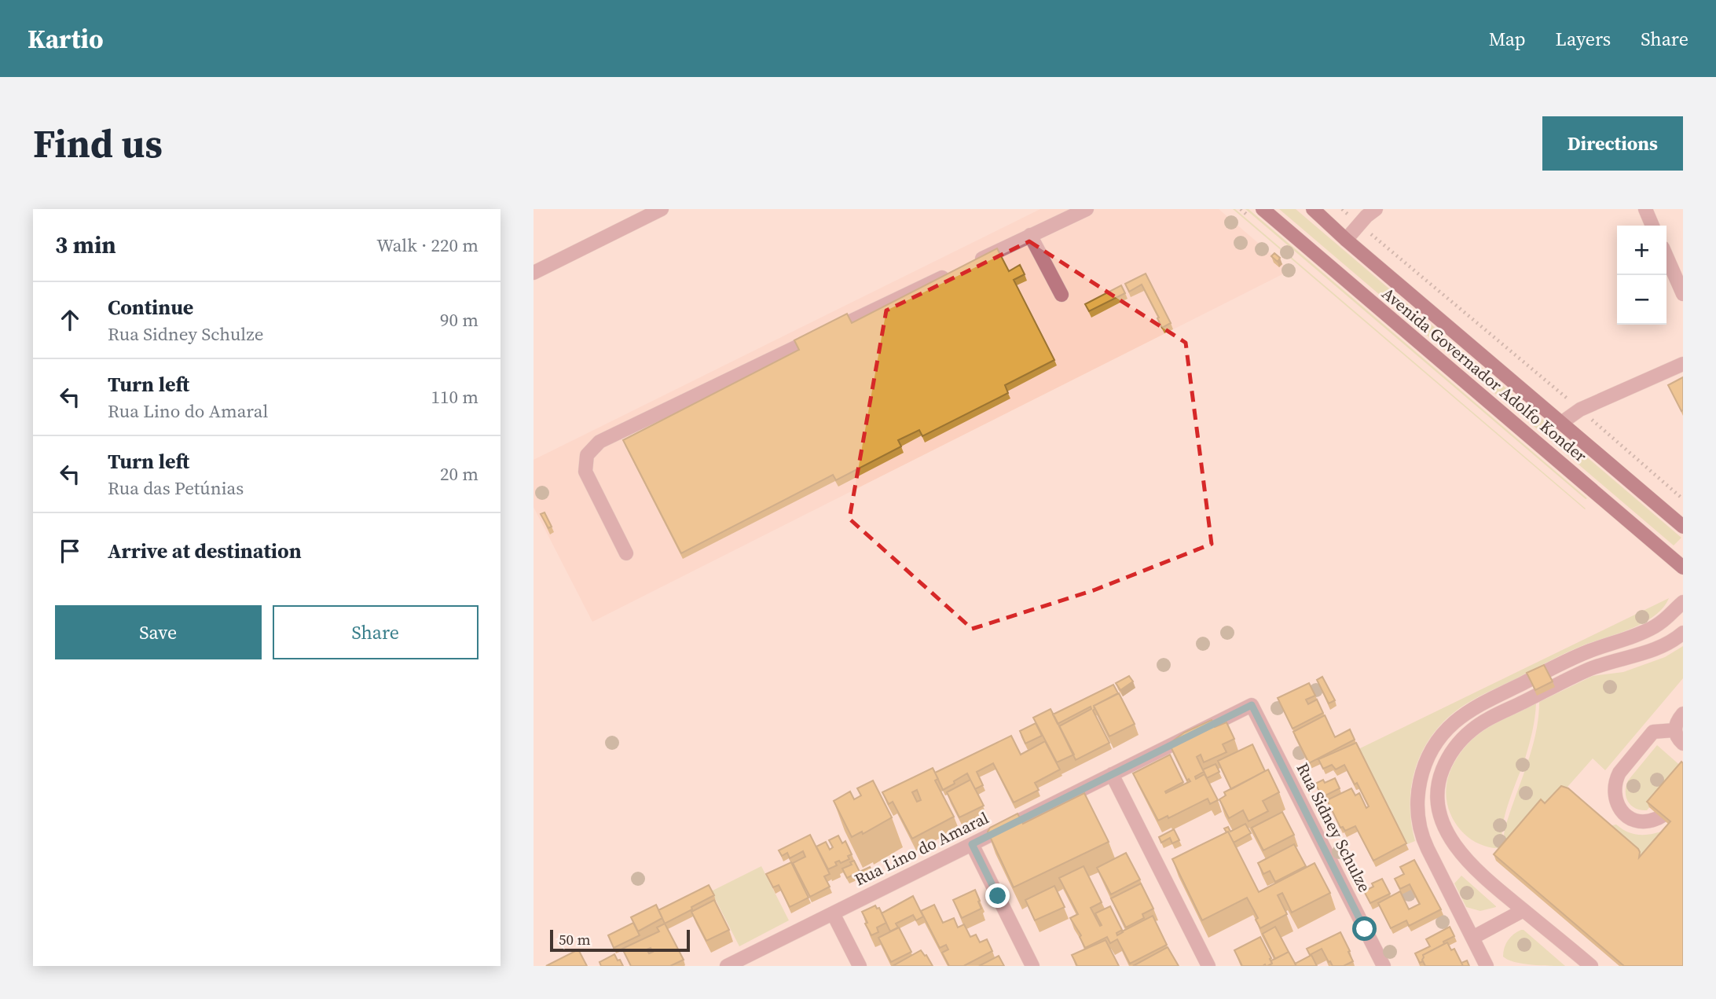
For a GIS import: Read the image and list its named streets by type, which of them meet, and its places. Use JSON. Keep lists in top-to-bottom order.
{
  "streets": {
    "main road": ["Avenida Governador Adolfo Konder"],
    "street": ["Rua Sidney Schulze", "Rua Lino do Amaral"]
  },
  "crossings": [
    ["Rua Sidney Schulze", "Rua Lino do Amaral"]
  ],
  "scale_bar": "50 m",
  "page": {
    "header": "Kartio",
    "nav": ["Map", "Layers", "Share"],
    "buttons": [
      "Directions",
      ["Save", "Share"]
    ],
    "title": "Find us",
    "heading": ["3 min", "Walk · 220 m"],
    "map_buttons": ["+", "−"],
    "list": [
      ["Continue", "Rua Sidney Schulze", "90 m"],
      ["Turn left", "Rua Lino do Amaral", "110 m"],
      ["Turn left", "Rua das Petúnias", "20 m"],
      "Arrive at destination"
    ],
    "scale": "50 m"
  }
}
